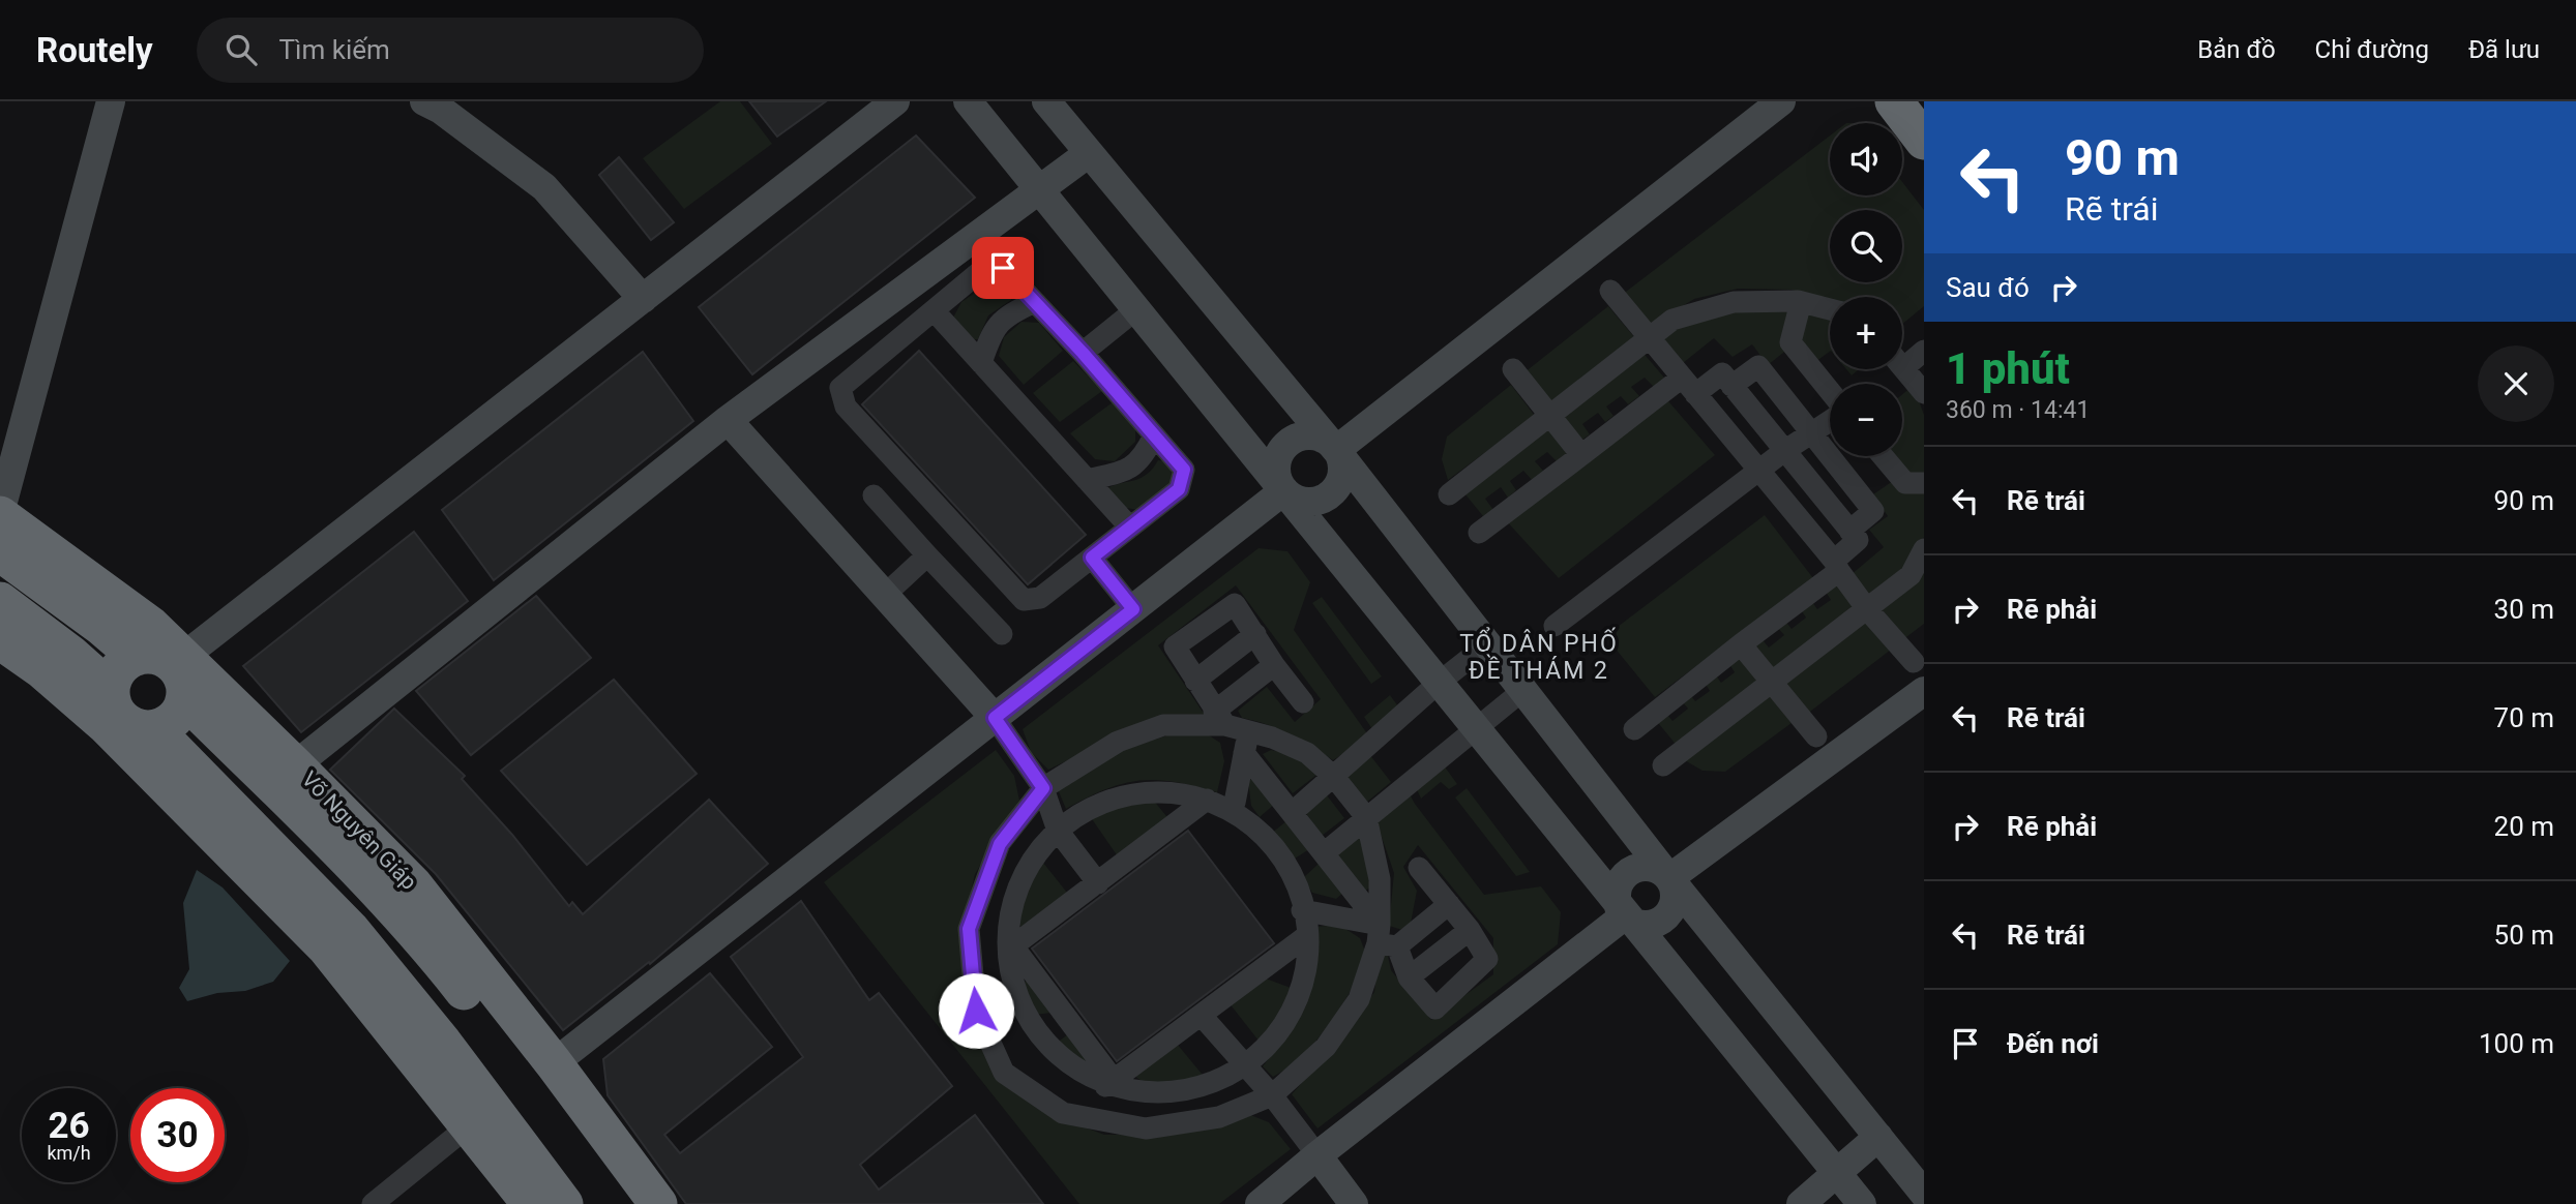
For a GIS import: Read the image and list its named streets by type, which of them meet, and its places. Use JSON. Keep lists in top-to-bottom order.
{
  "streets": {
    "highway": ["Võ Nguyên Giáp"]
  },
  "districts": ["TỔ DÂN PHỐ ĐỀ THÁM 2"],
  "page": {
    "header": "Routely",
    "search": "Tìm kiếm",
    "nav": ["Bản đồ", "Chỉ đường", "Đã lưu"],
    "turn": ["90 m", "Rẽ trái"],
    "map_buttons": ["+", "−"],
    "then": "Sau đó",
    "heading": ["1 phút", "360 m · 14:41"],
    "list": [
      {
        "name": "Rẽ trái",
        "value": "90 m"
      },
      {
        "name": "Rẽ phải",
        "value": "30 m"
      },
      {
        "name": "Rẽ trái",
        "value": "70 m"
      },
      {
        "name": "Rẽ phải",
        "value": "20 m"
      },
      {
        "name": "Rẽ trái",
        "value": "50 m"
      },
      {
        "name": "Đến nơi",
        "value": "100 m"
      }
    ],
    "speed": "26 km/h",
    "limit": "30"
  }
}
